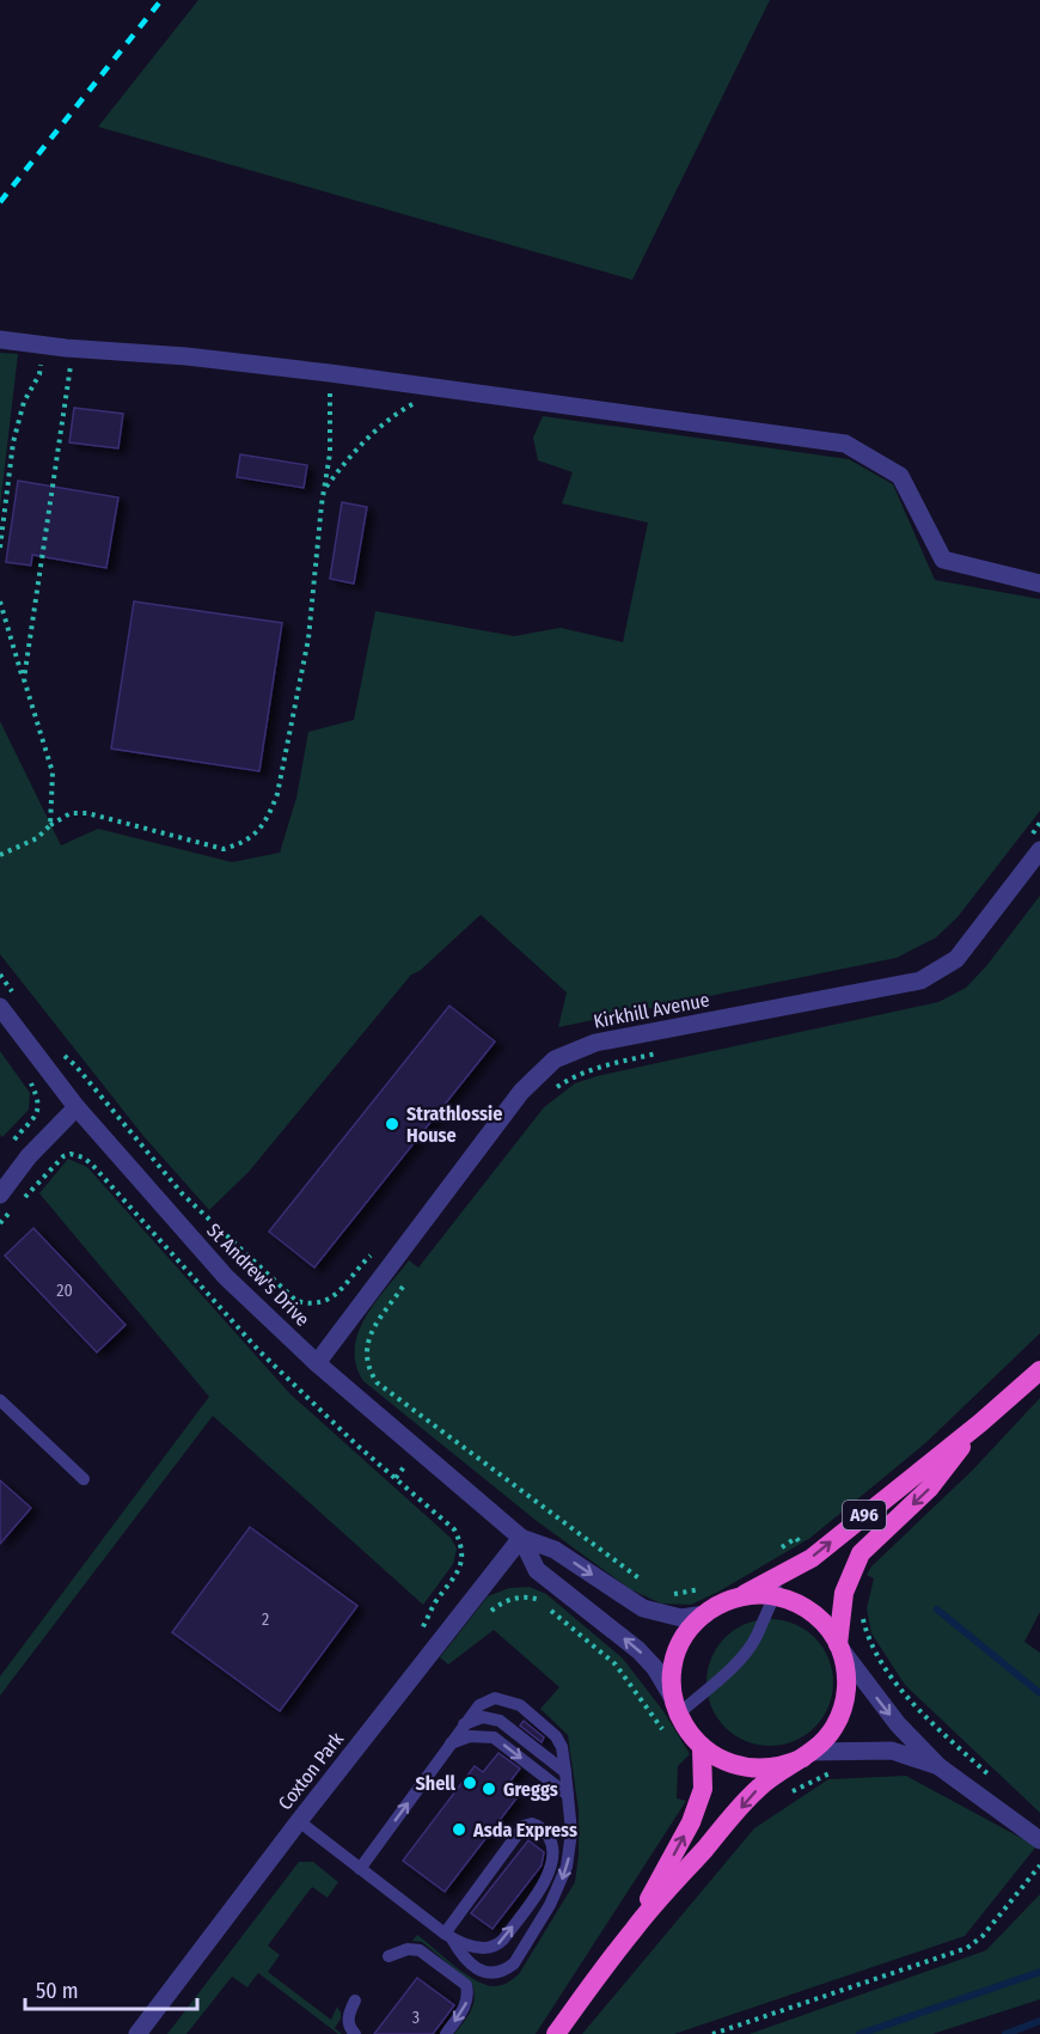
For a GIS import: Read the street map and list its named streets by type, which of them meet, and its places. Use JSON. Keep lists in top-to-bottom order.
{
  "streets": {
    "highway": ["A96"],
    "street": ["Kirkhill Avenue", "St Andrew's Drive", "Coxton Park"]
  },
  "crossings": [
    ["Kirkhill Avenue", "St Andrew's Drive"],
    ["St Andrew's Drive", "A96"],
    ["St Andrew's Drive", "Coxton Park"]
  ],
  "places": [
    "Strathlossie House",
    "Shell",
    "Greggs",
    "Asda Express"
  ],
  "house_numbers": ["20", "2", "3"],
  "scale_bar": "50 m"
}
